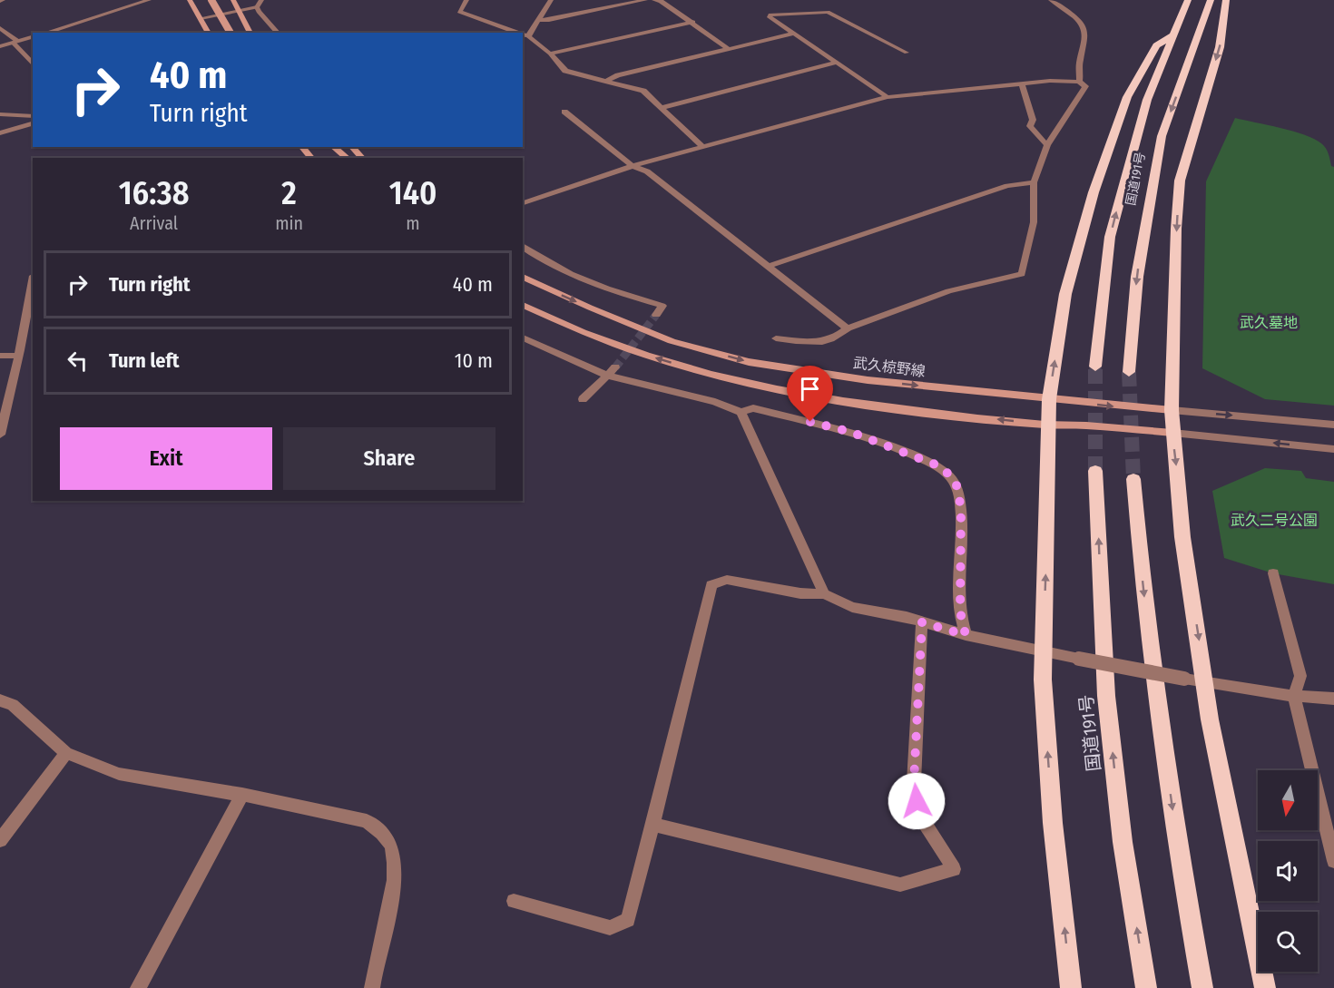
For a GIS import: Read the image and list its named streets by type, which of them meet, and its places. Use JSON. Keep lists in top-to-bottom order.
{
  "streets": {
    "highway": ["国道191号"],
    "main road": ["武久椋野線"]
  },
  "parks": ["武久墓地", "武久二号公園"],
  "north": "bottom",
  "page": {
    "turn": ["40 m", "Turn right"],
    "eta": [
      "16:38",
      "Arrival",
      "2",
      "min",
      "140",
      "m"
    ],
    "list": [
      {
        "name": "Turn right",
        "value": "40 m"
      },
      {
        "name": "Turn left",
        "value": "10 m"
      }
    ],
    "buttons": ["Exit", "Share"]
  }
}
